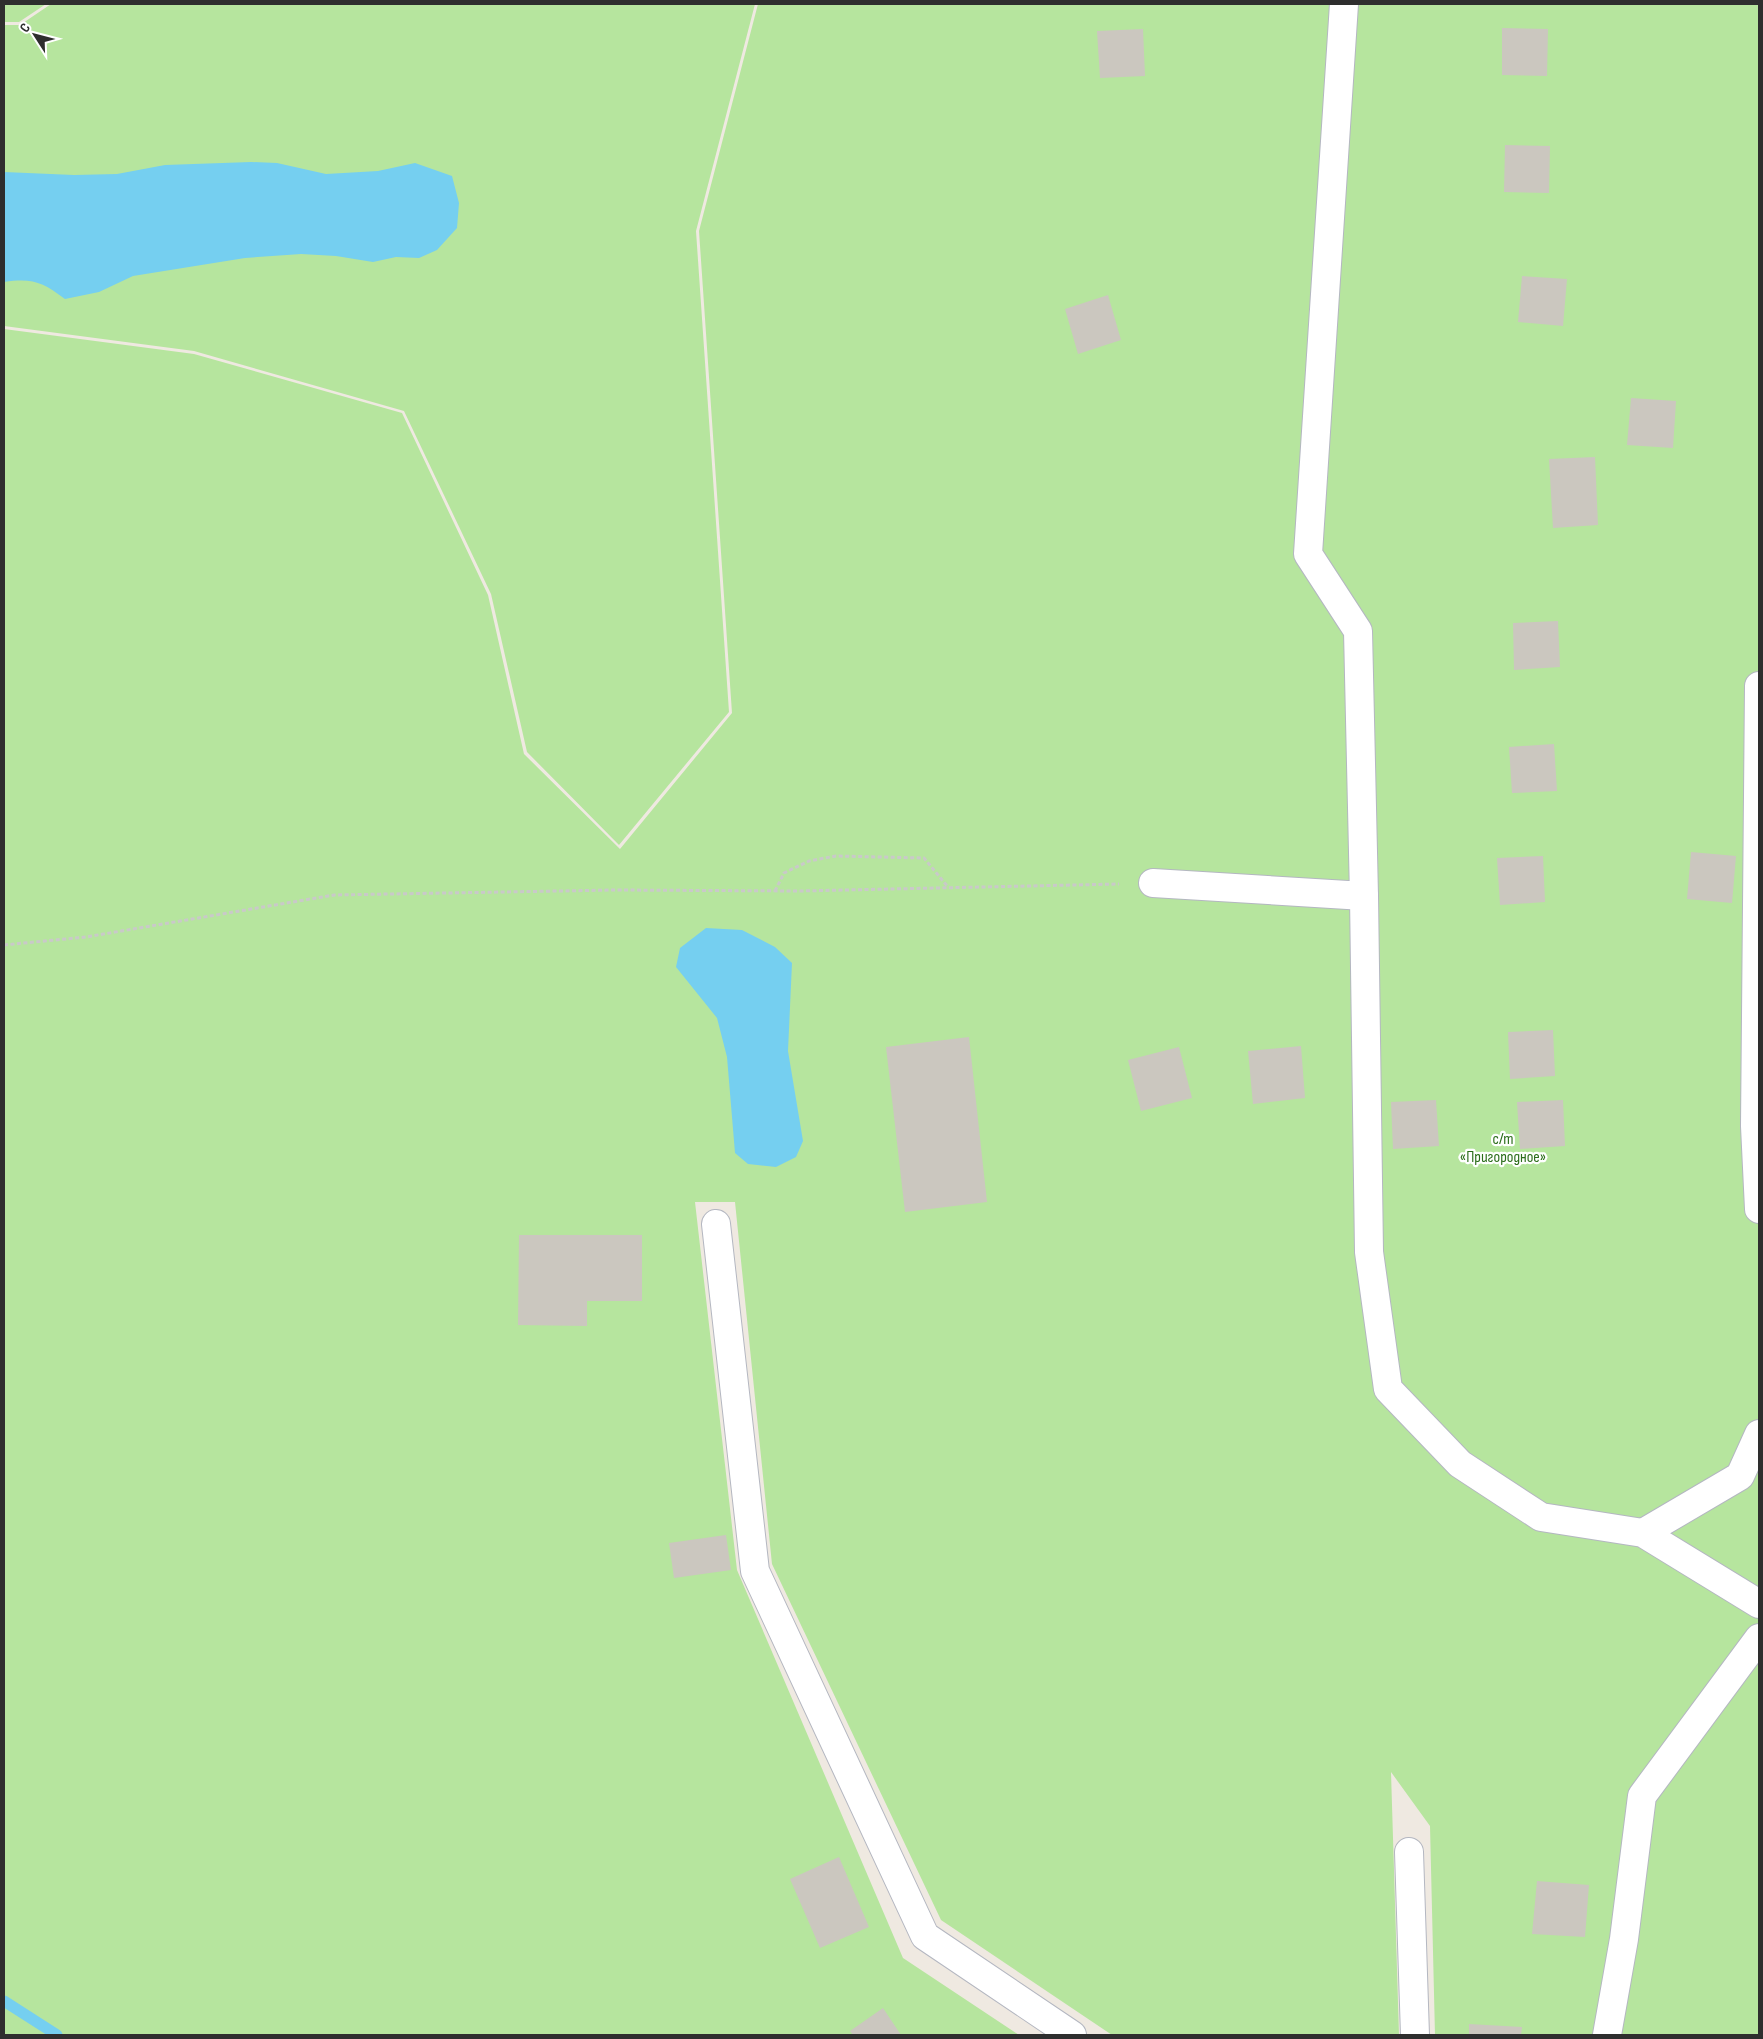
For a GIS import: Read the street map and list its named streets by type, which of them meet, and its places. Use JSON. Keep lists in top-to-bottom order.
{
  "parks": ["с/т «Пригородное»"],
  "north": "top left"
}
